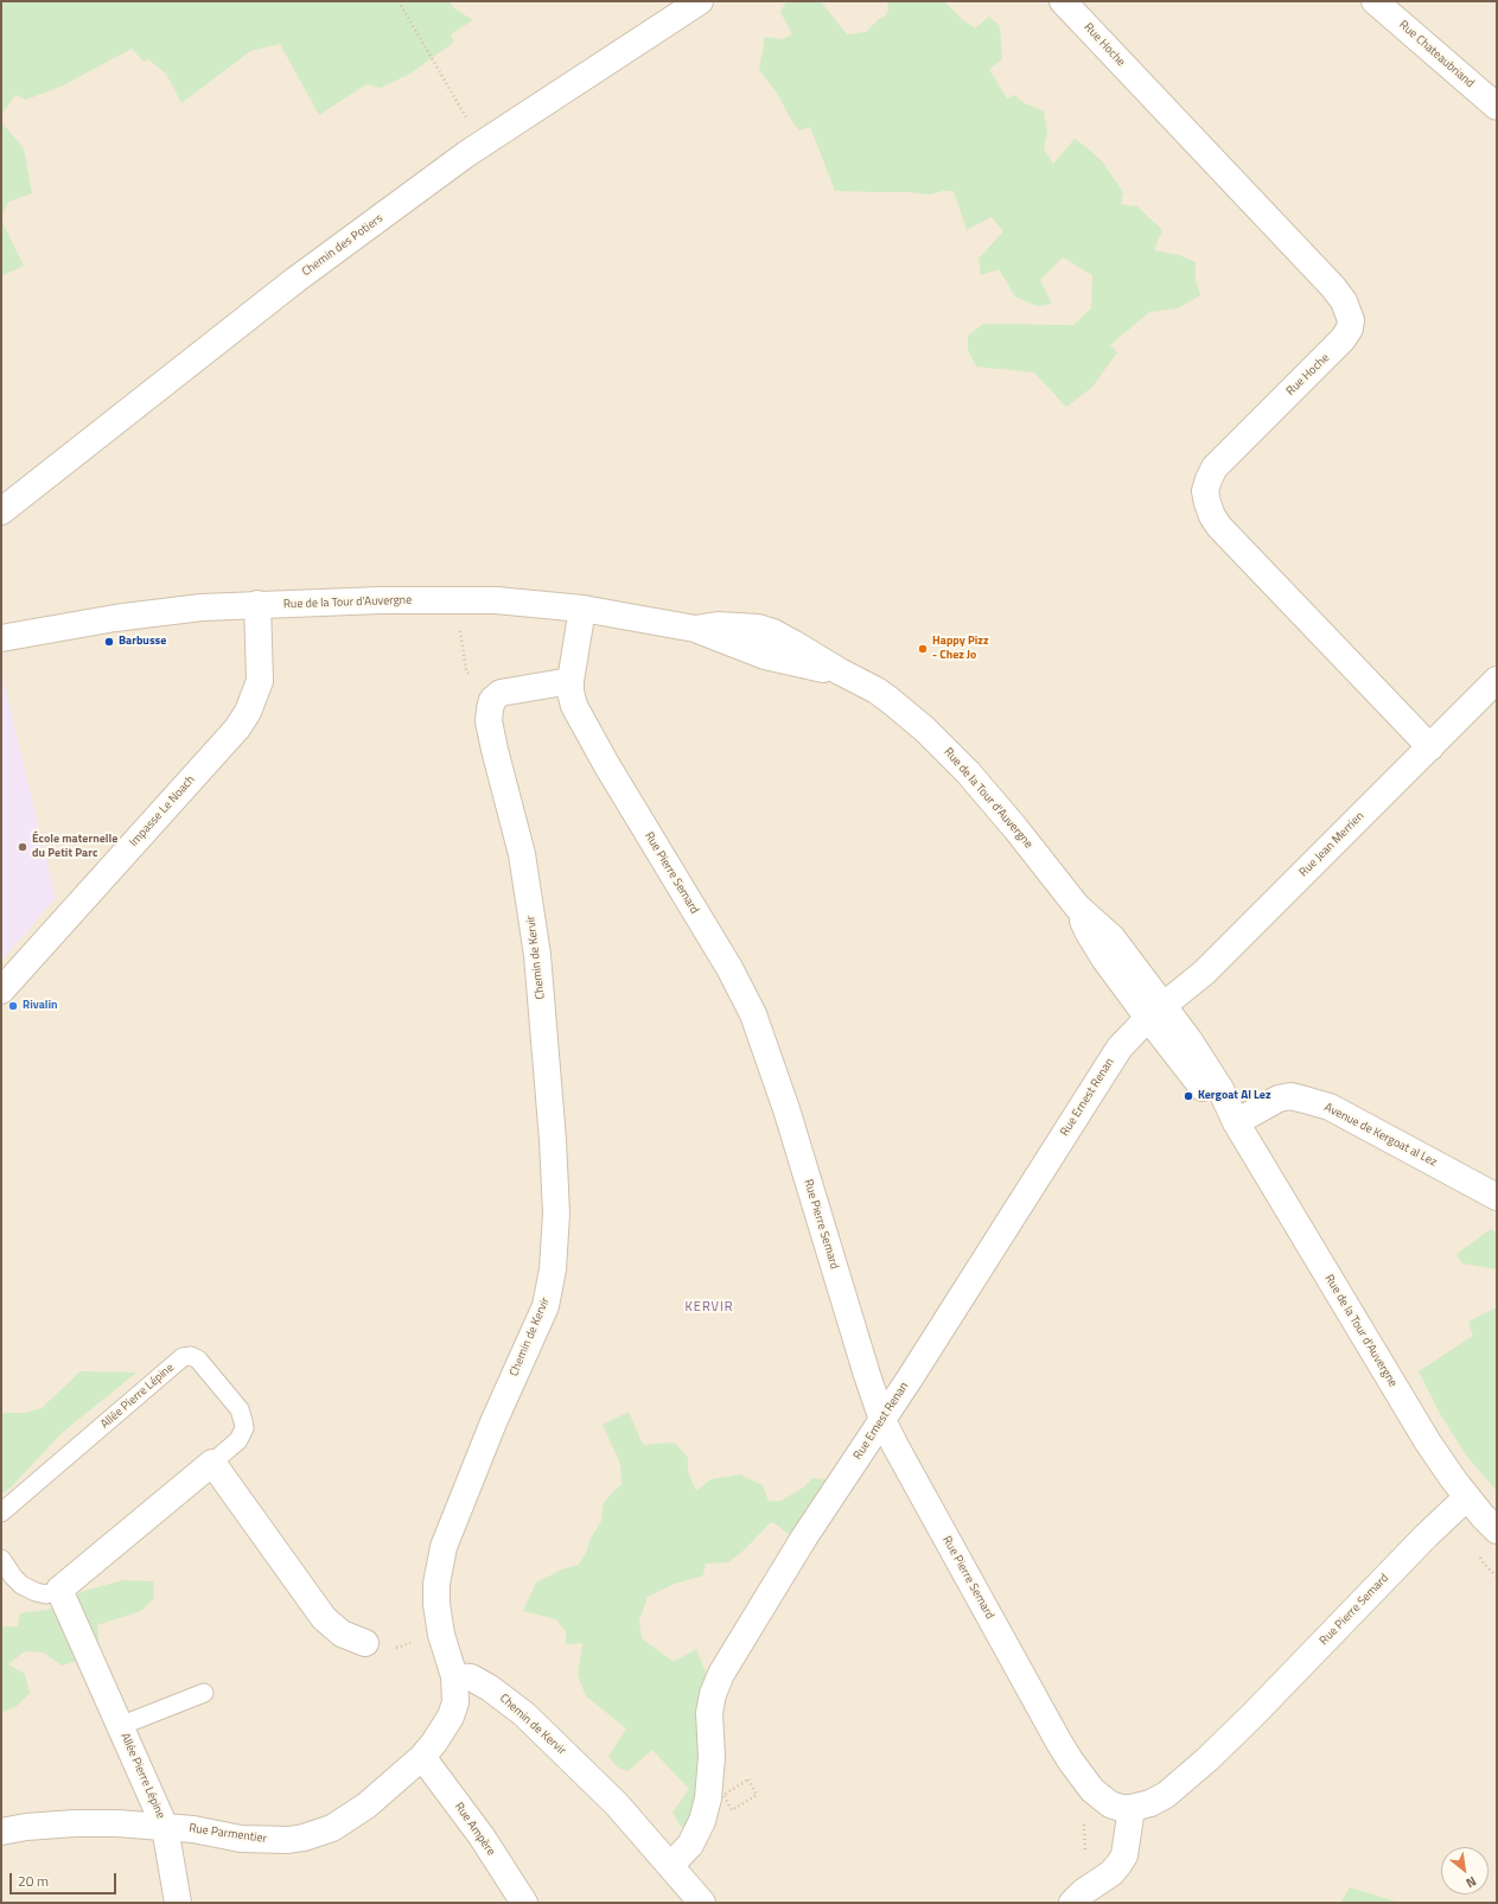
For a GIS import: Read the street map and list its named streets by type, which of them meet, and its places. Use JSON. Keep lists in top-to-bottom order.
{
  "streets": {
    "street": [
      "Rue Hoche",
      "Rue Chateaubriand",
      "Chemin des Potiers",
      "Rue de la Tour d'Auvergne",
      "Impasse Le Noach",
      "Rue Jean Merrien",
      "Rue Pierre Semard",
      "Chemin de Kervir",
      "Rue Ernest Renan",
      "Avenue de Kergoat al Lez",
      "Allée Pierre Lépine",
      "Rue Ampère",
      "Rue Parmentier"
    ]
  },
  "crossings": [
    ["Rue Hoche", "Rue Jean Merrien"],
    ["Rue de la Tour d'Auvergne", "Impasse Le Noach"],
    ["Rue de la Tour d'Auvergne", "Rue Jean Merrien"],
    ["Rue de la Tour d'Auvergne", "Rue Pierre Semard"],
    ["Rue de la Tour d'Auvergne", "Rue Ernest Renan"],
    ["Rue de la Tour d'Auvergne", "Avenue de Kergoat al Lez"],
    ["Rue Jean Merrien", "Rue Ernest Renan"],
    ["Rue Pierre Semard", "Rue Ernest Renan"],
    ["Chemin de Kervir", "Rue Ernest Renan"],
    ["Chemin de Kervir", "Rue Parmentier"],
    ["Allée Pierre Lépine", "Rue Parmentier"],
    ["Rue Ampère", "Rue Parmentier"]
  ],
  "districts": ["KERVIR"],
  "places": [
    "Barbusse",
    "Happy Pizz - Chez Jo",
    "École maternelle du Petit Parc",
    "Rivalin",
    "Kergoat Al Lez"
  ],
  "scale_bar": "20 m",
  "north": "bottom right"
}
